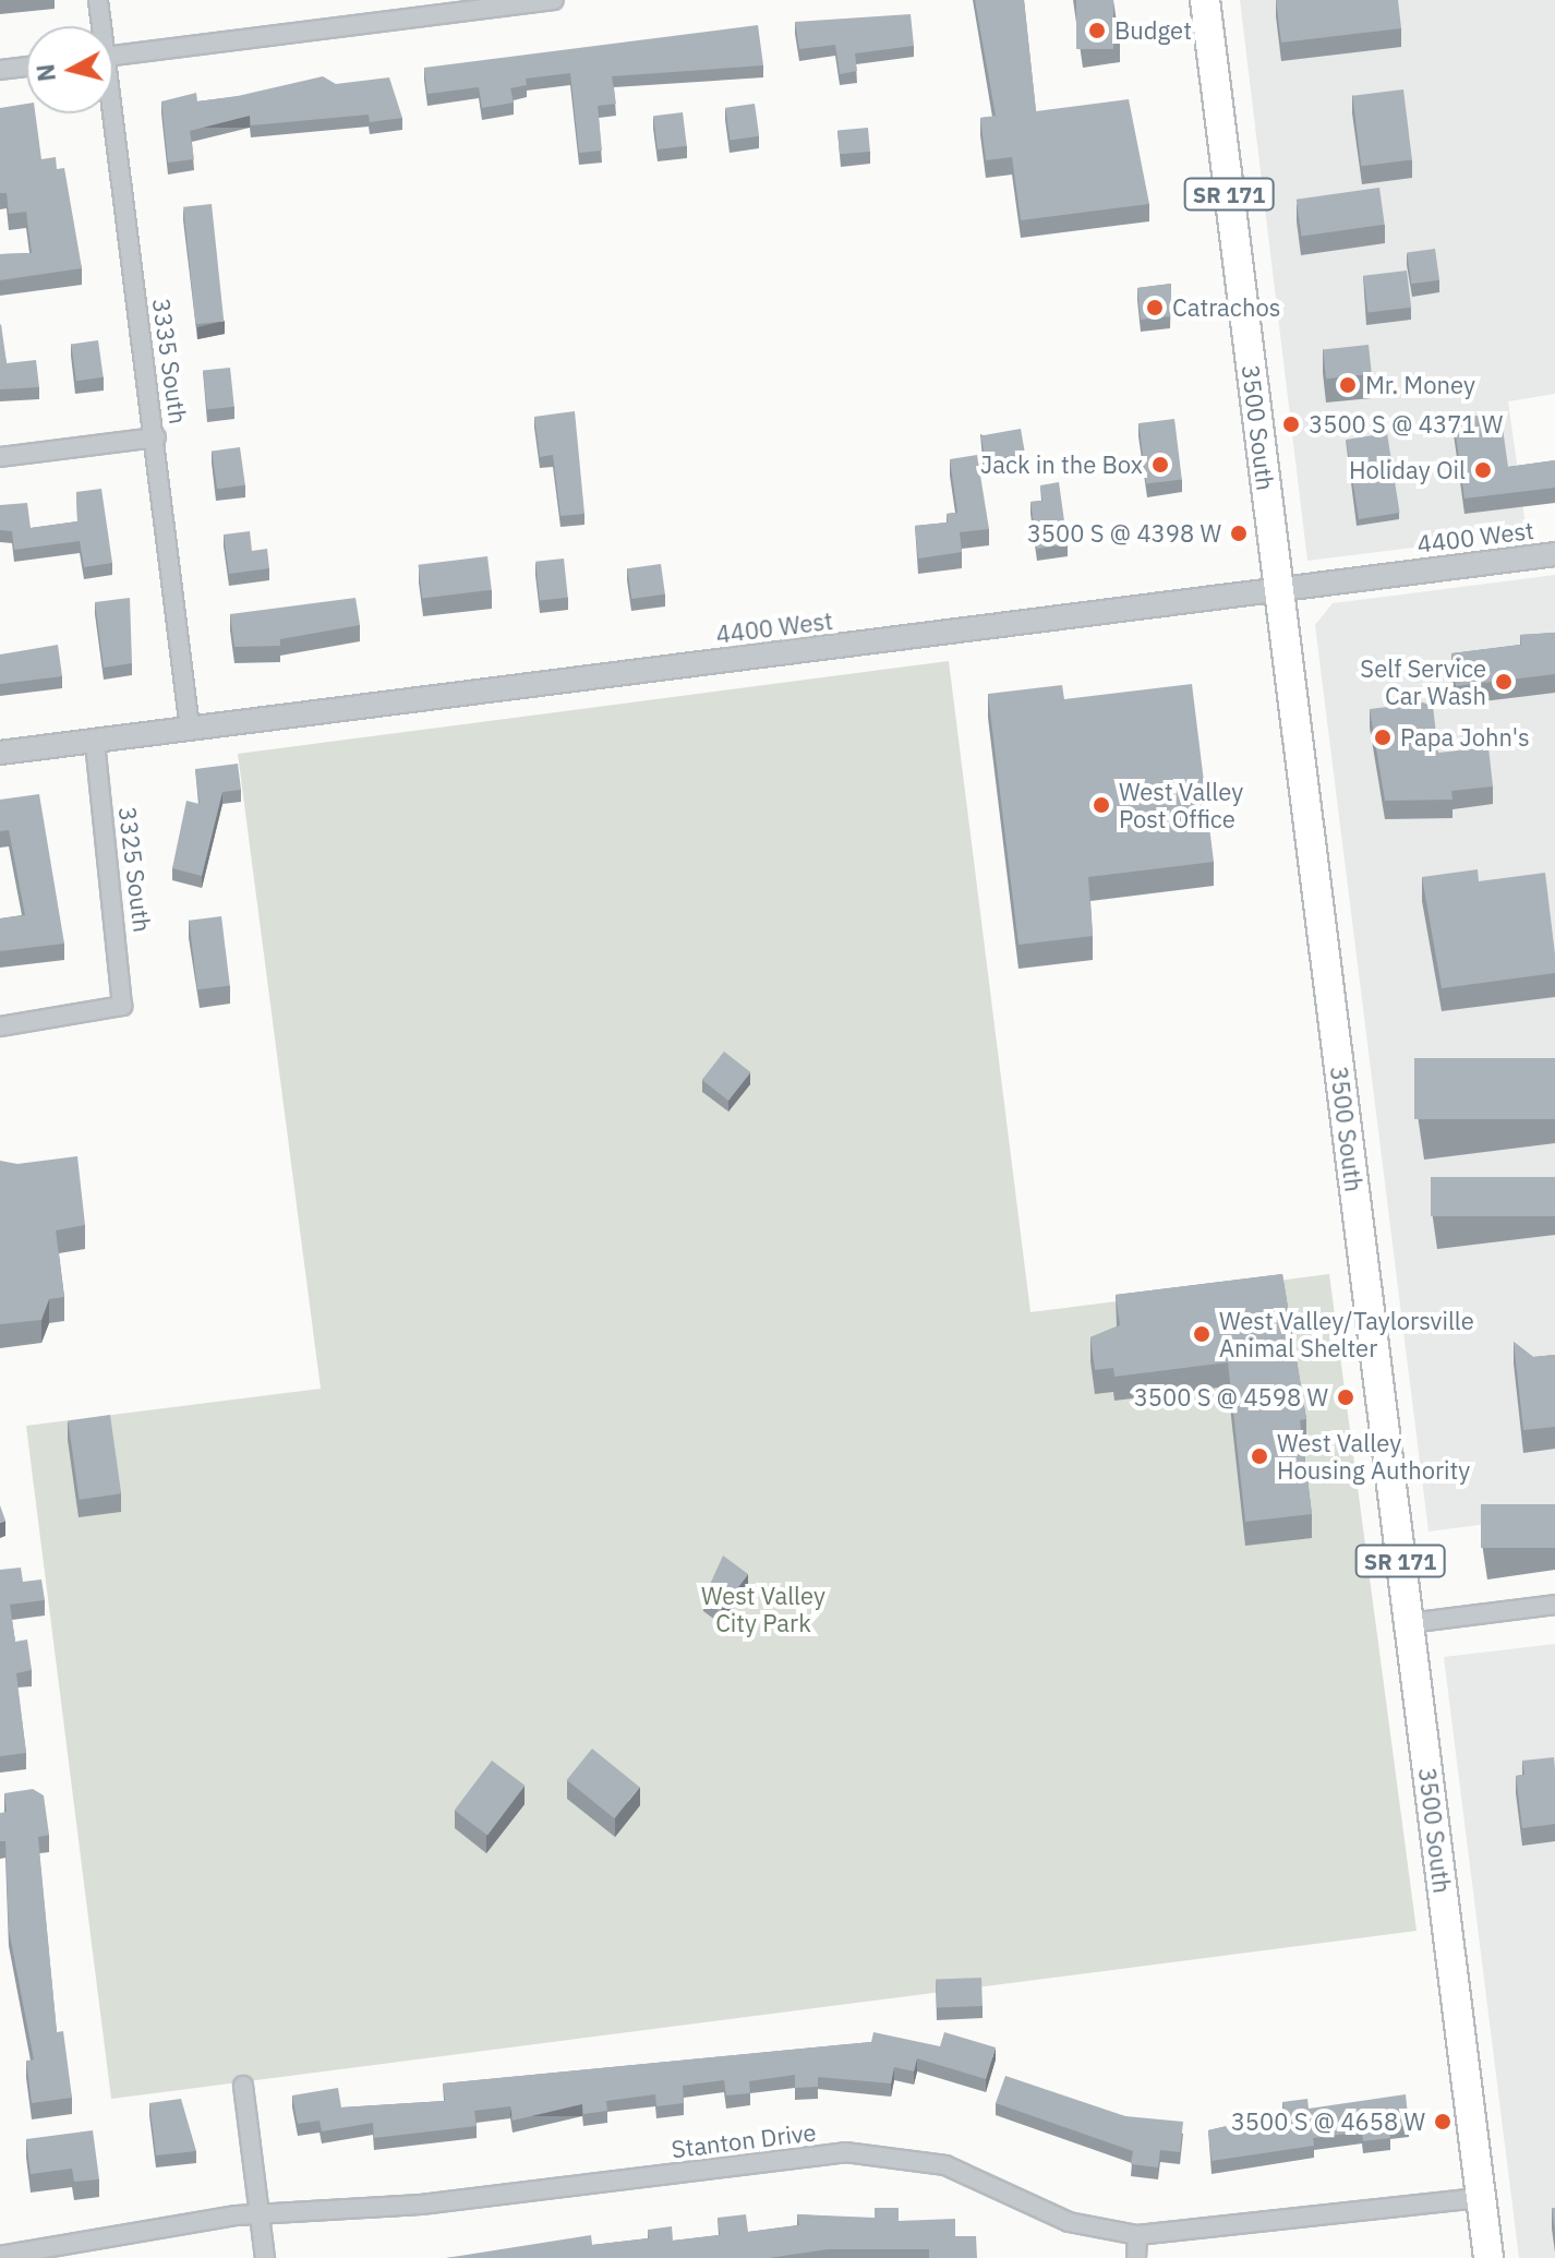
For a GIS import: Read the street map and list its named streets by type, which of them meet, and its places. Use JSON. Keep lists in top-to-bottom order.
{
  "streets": {
    "main road": ["SR 171", "3500 South"],
    "street": [
      "3335 South",
      "4400 West",
      "3325 South",
      "Stanton Drive"
    ]
  },
  "crossings": [
    ["3335 South", "4400 West"],
    ["3500 South", "4400 West"],
    ["3500 South", "Stanton Drive"],
    ["4400 West", "3325 South"]
  ],
  "parks": ["West Valley City Park"],
  "places": [
    "Budget",
    "Catrachos",
    "Mr. Money",
    "3500 S @ 4371 W",
    "Jack in the Box",
    "Holiday Oil",
    "3500 S @ 4398 W",
    "Self Service Car Wash",
    "Papa John's",
    "West Valley Post Office",
    "West Valley/Taylorsville Animal Shelter",
    "3500 S @ 4598 W",
    "West Valley Housing Authority",
    "3500 S @ 4658 W"
  ],
  "north": "left"
}
